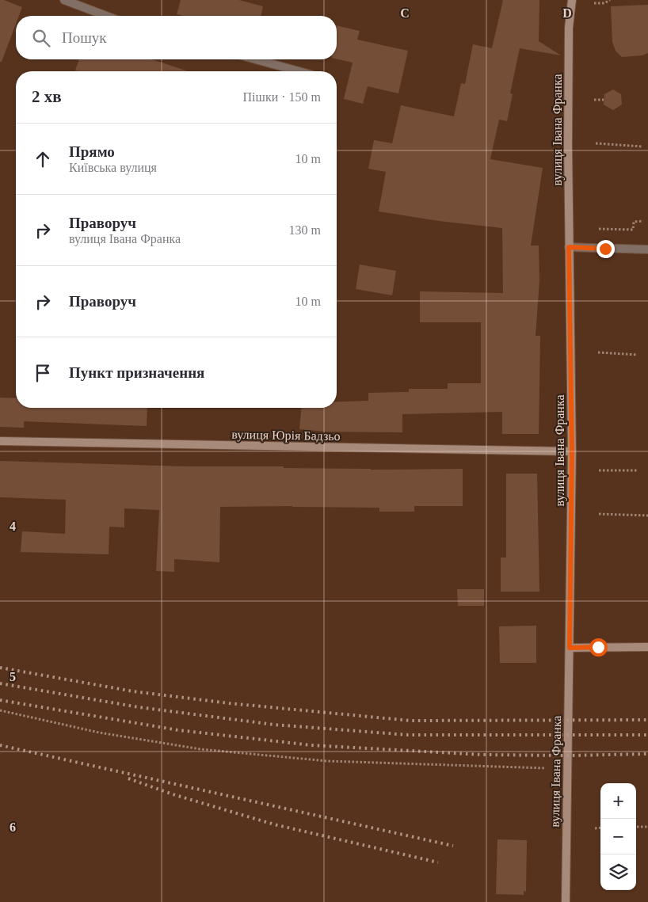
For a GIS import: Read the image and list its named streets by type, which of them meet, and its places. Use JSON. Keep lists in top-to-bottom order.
{
  "streets": {
    "main road": ["вулиця Івана Франка", "вулиця Юрія Бадзьо"]
  },
  "crossings": [
    ["вулиця Івана Франка", "вулиця Юрія Бадзьо"]
  ],
  "page": {
    "search": "Пошук",
    "heading": ["2 хв", "Пішки · 150 m"],
    "list": [
      ["Прямо", "Київська вулиця", "10 m"],
      ["Праворуч", "вулиця Івана Франка", "130 m"],
      ["Праворуч", "10 m"],
      "Пункт призначення"
    ],
    "map_buttons": ["+", "−"]
  },
  "grid": {
    "columns": ["C", "D"],
    "rows": ["4", "5", "6"]
  }
}
